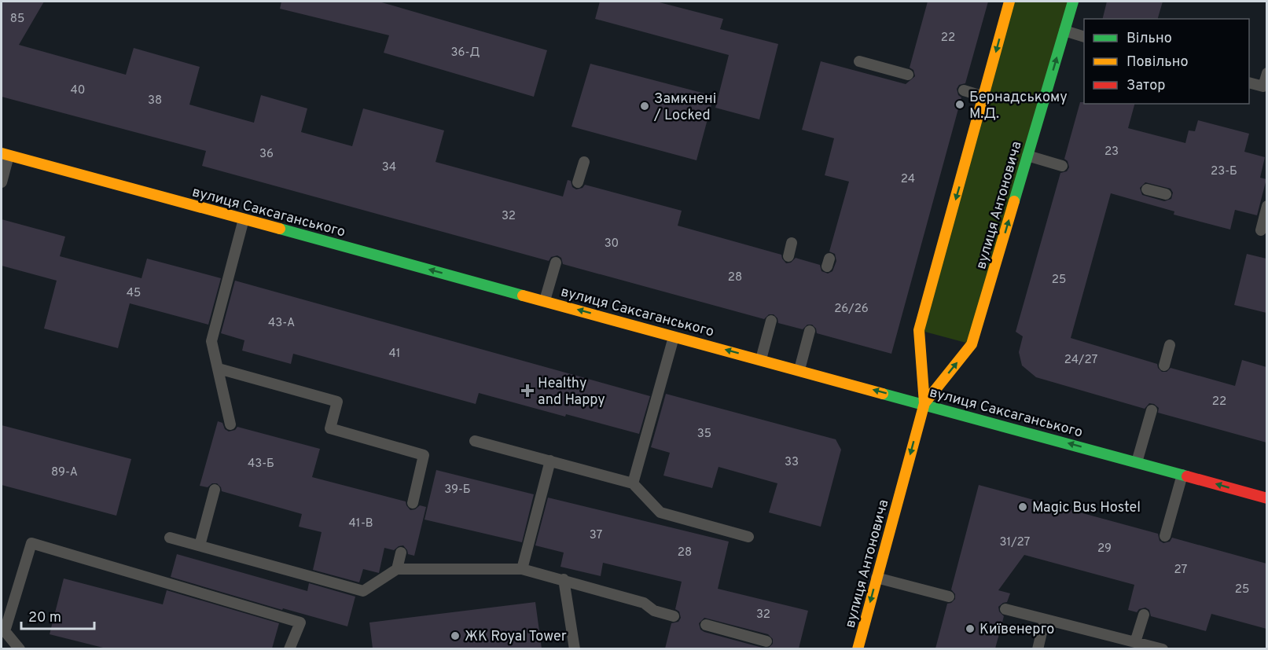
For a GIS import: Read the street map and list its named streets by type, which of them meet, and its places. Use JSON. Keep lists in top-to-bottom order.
{
  "streets": {
    "main road": ["вулиця Антоновича", "вулиця Саксаганського"]
  },
  "crossings": [
    ["вулиця Антоновича", "вулиця Саксаганського"]
  ],
  "one_way": ["вулиця Саксаганського"],
  "places": {
    "other": [
      "Бернадському М.Д.",
      "Замкнені / Locked",
      "Magic Bus Hostel",
      "Київенерго",
      "ЖК Royal Tower"
    ],
    "health": ["Healthy and Happy"]
  },
  "house_numbers": [
    "85",
    "22",
    "36-Д",
    "40",
    "38",
    "23",
    "36",
    "34",
    "23-Б",
    "24",
    "32",
    "30",
    "28",
    "25",
    "45",
    "26/26",
    "43-А",
    "41",
    "24/27",
    "22",
    "35",
    "33",
    "43-Б",
    "89-А",
    "39-Б",
    "41-В",
    "37",
    "31/27",
    "29",
    "28",
    "27",
    "25",
    "32"
  ],
  "legend": ["Вільно", "Повільно", "Затор"],
  "scale_bar": "20 m"
}
